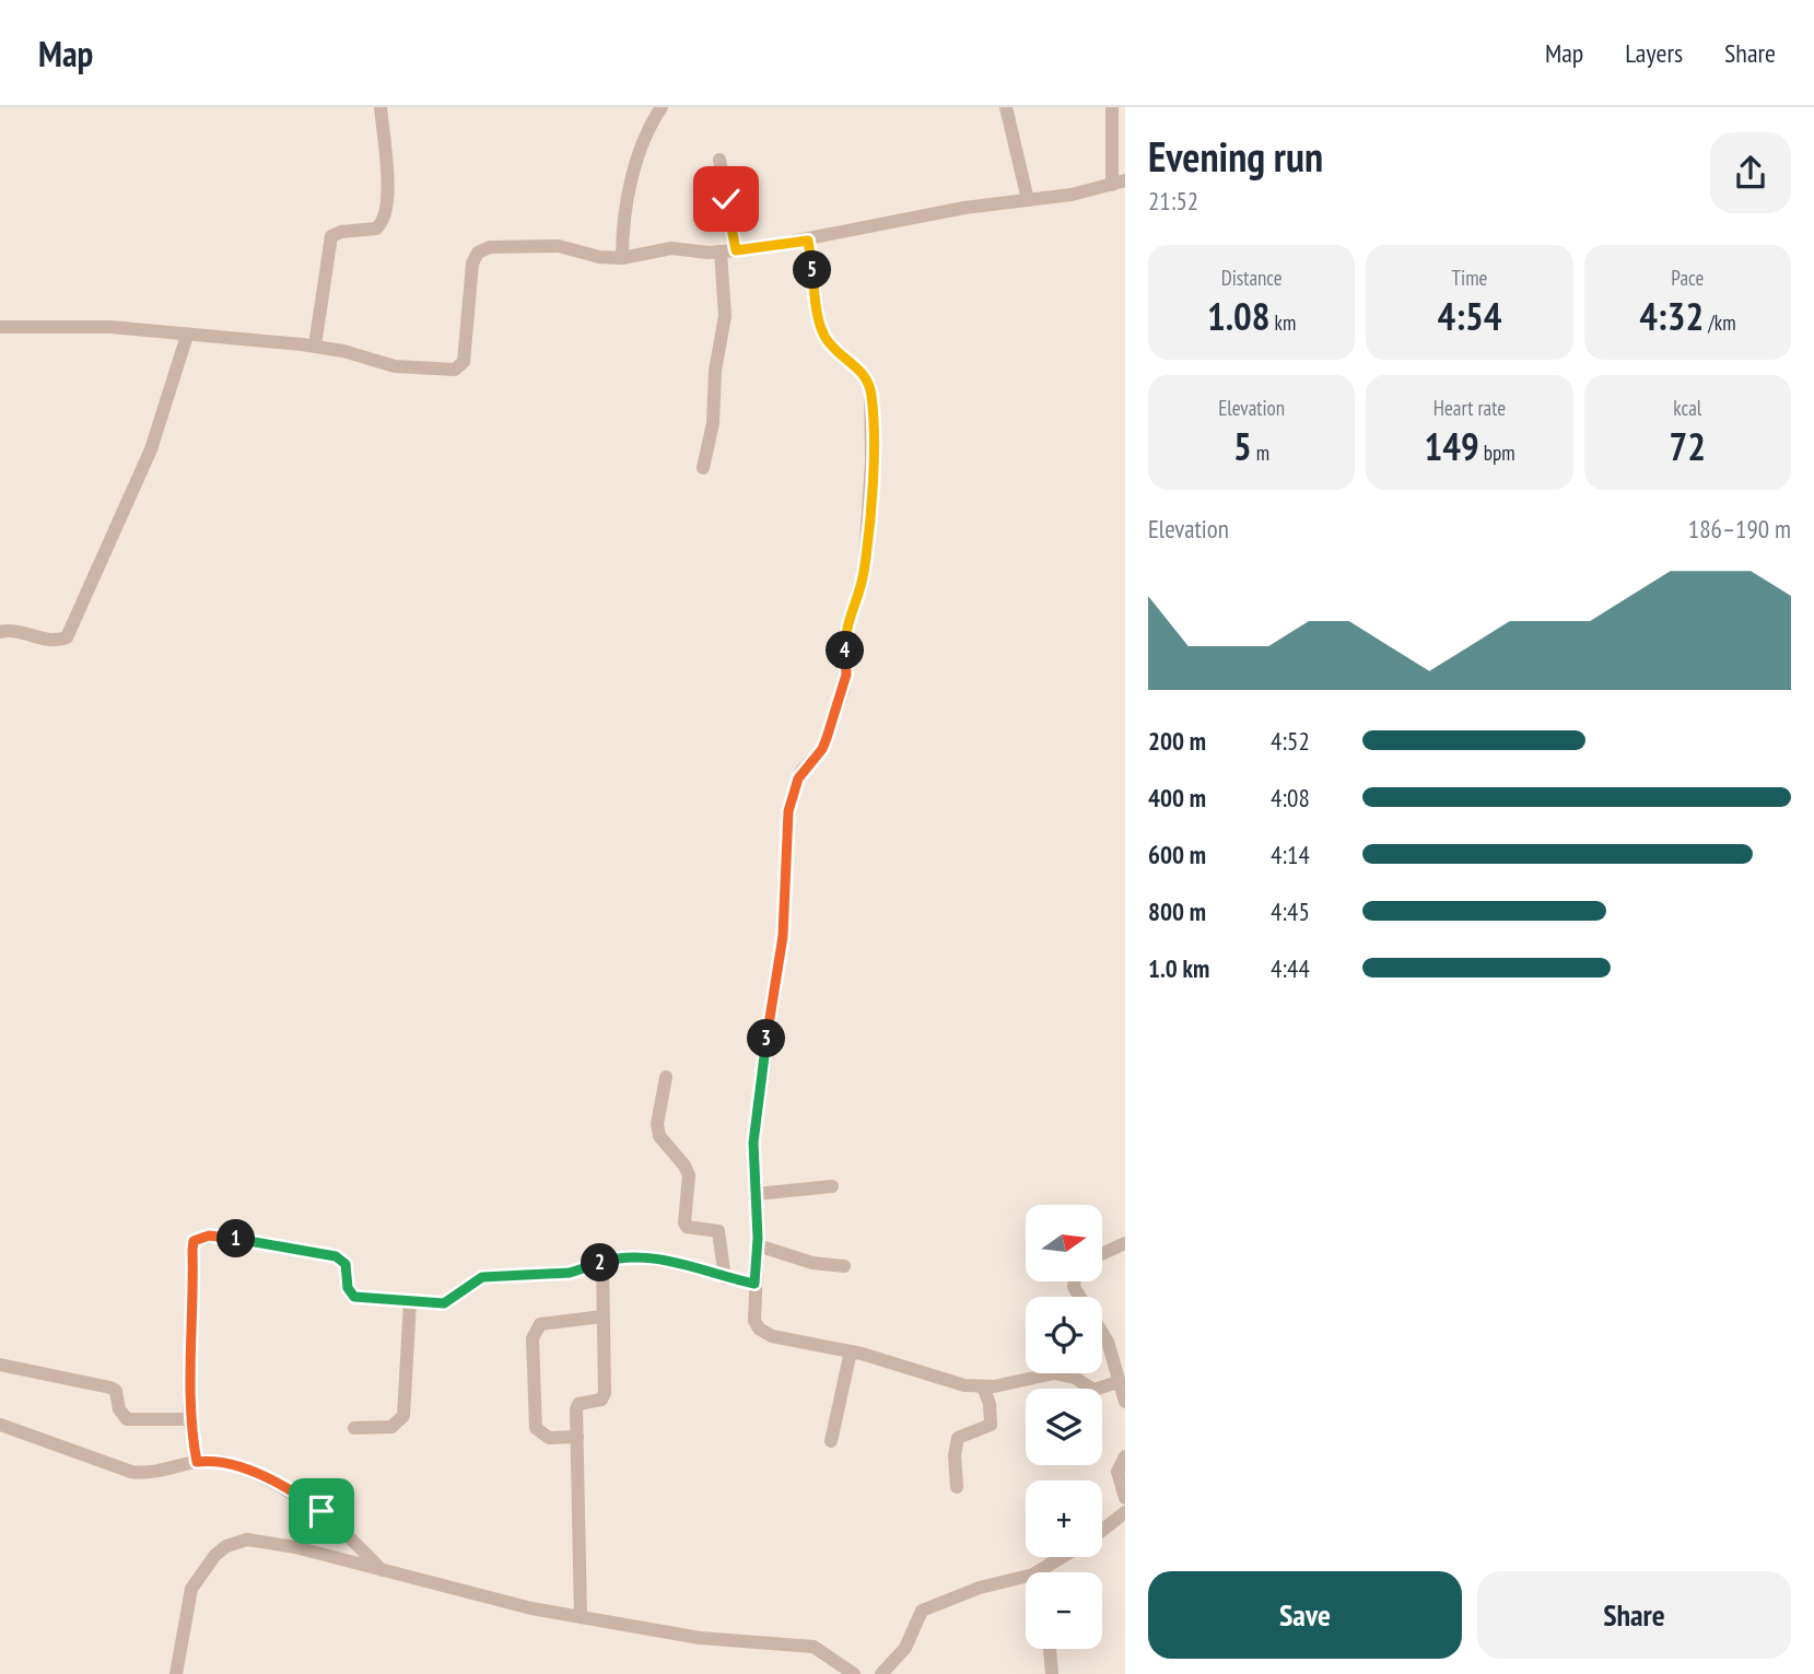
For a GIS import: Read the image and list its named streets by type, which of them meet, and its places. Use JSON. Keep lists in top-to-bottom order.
{
  "north": "right",
  "page": {
    "header": "Map",
    "nav": ["Map", "Layers", "Share"],
    "heading": ["Evening run", "21:52"],
    "stats": [
      ["Distance", "1.08 km"],
      ["Time", "4:54"],
      ["Pace", "4:32 /km"],
      ["Elevation", "5 m"],
      ["Heart rate", "149 bpm"],
      ["kcal", "72"]
    ],
    "pins": [
      "5",
      "4",
      "3",
      "1",
      "2"
    ],
    "chart": ["Elevation", "186–190 m"],
    "list": [
      {
        "name": "200 m",
        "note": "4:52"
      },
      {
        "name": "400 m",
        "note": "4:08"
      },
      {
        "name": "600 m",
        "note": "4:14"
      },
      {
        "name": "800 m",
        "note": "4:45"
      },
      {
        "name": "1.0 km",
        "note": "4:44"
      }
    ],
    "map_buttons": ["+", "−"],
    "buttons": ["Save", "Share"]
  }
}
